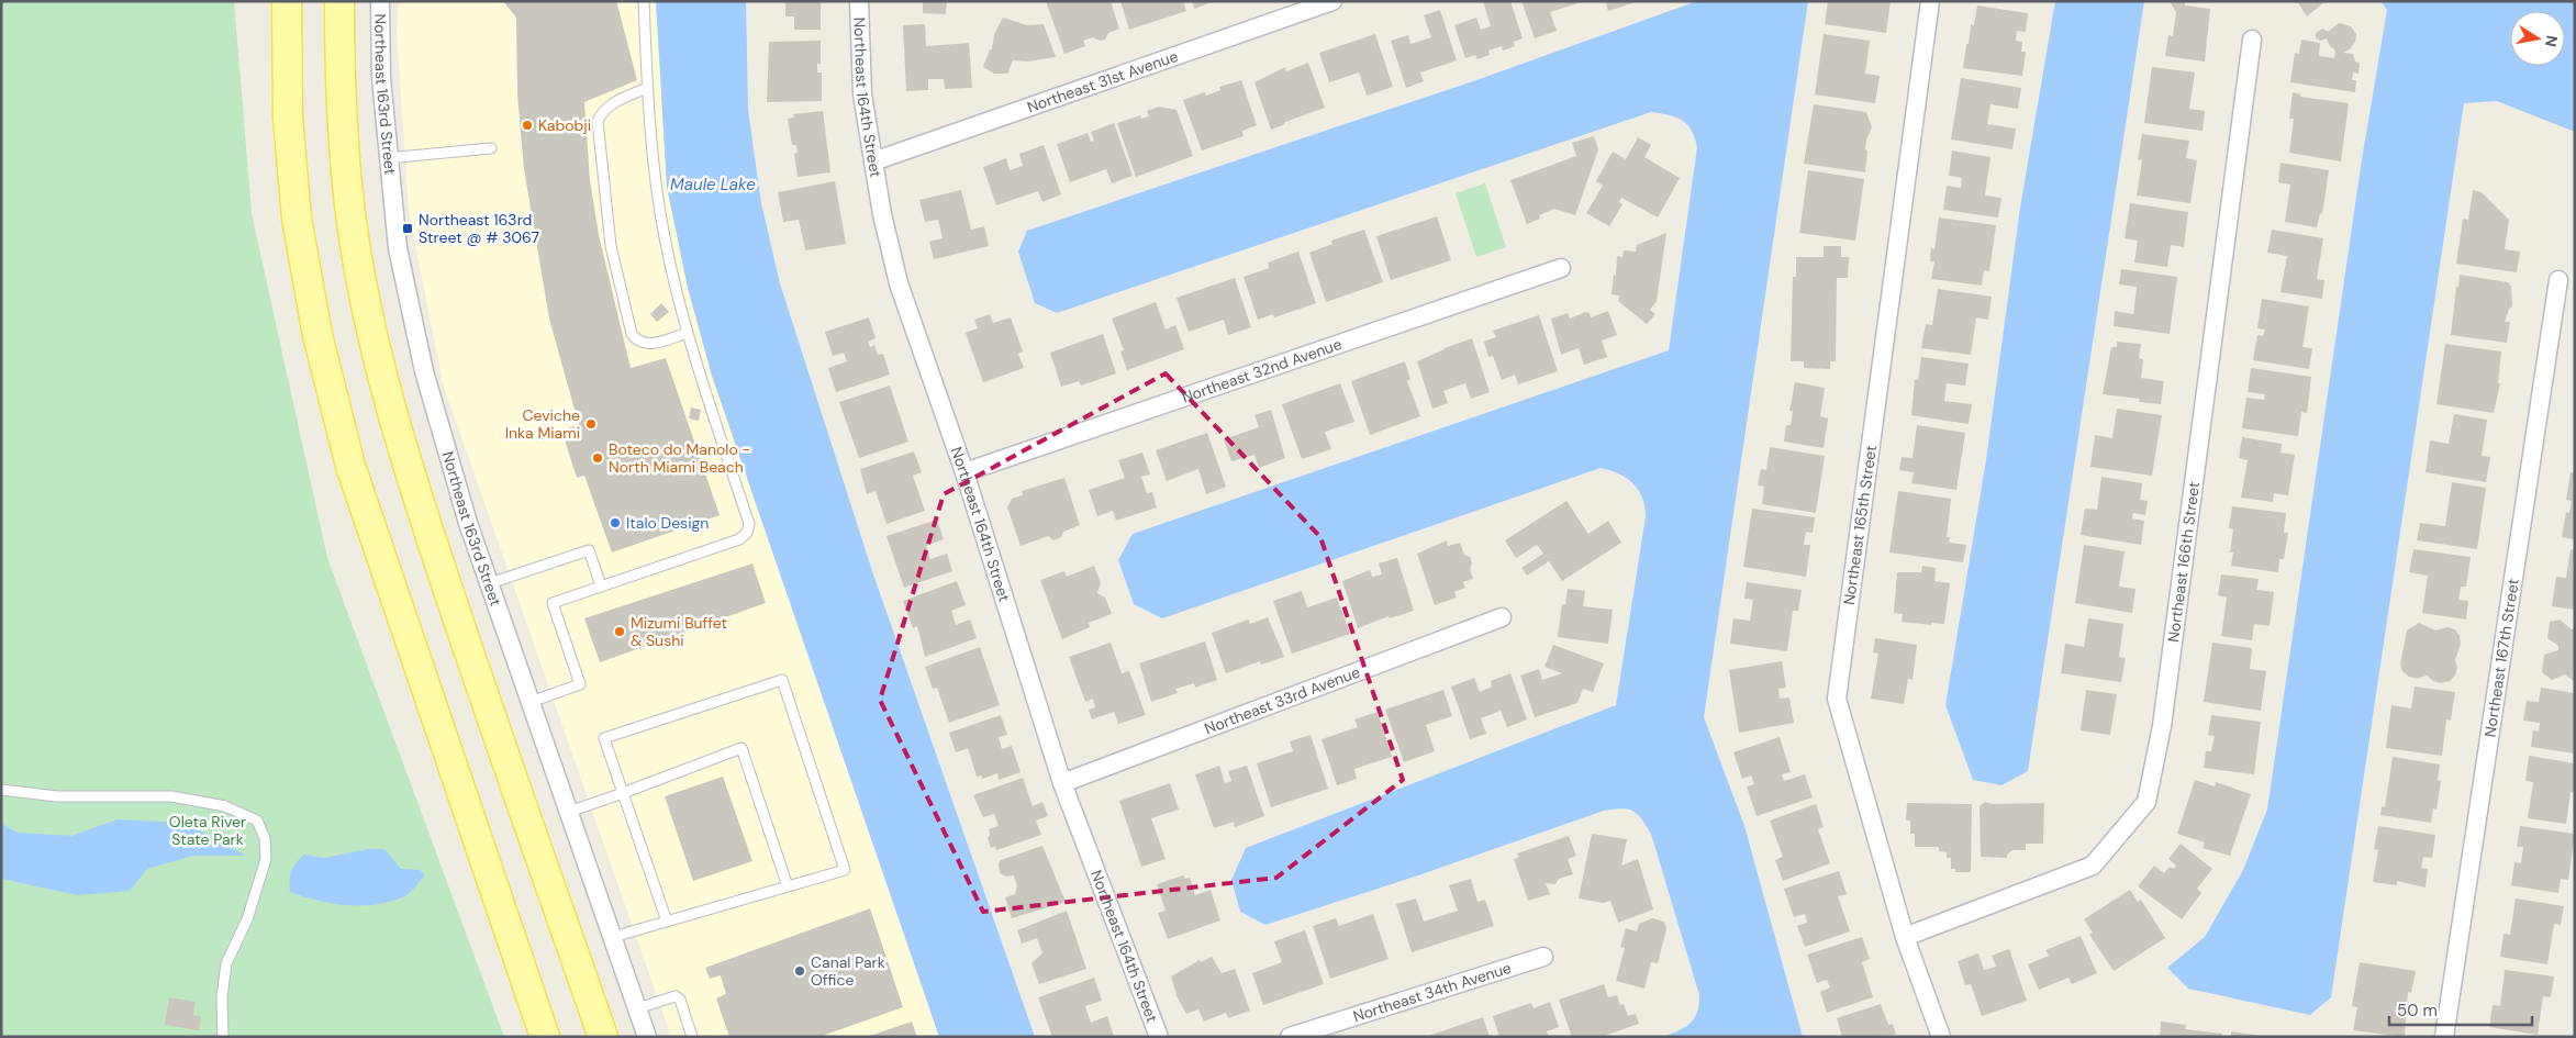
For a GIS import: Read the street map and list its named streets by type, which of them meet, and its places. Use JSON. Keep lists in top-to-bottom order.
{
  "streets": {
    "street": [
      "Northeast 31st Avenue",
      "Northeast 163rd Street",
      "Northeast 164th Street",
      "Northeast 32nd Avenue",
      "Northeast 165th Street",
      "Northeast 166th Street",
      "Northeast 167th Street",
      "Northeast 33rd Avenue",
      "Northeast 34th Avenue"
    ]
  },
  "crossings": [
    ["Northeast 31st Avenue", "Northeast 164th Street"],
    ["Northeast 164th Street", "Northeast 32nd Avenue"],
    ["Northeast 164th Street", "Northeast 33rd Avenue"],
    ["Northeast 165th Street", "Northeast 166th Street"]
  ],
  "water": ["Maule Lake"],
  "parks": ["Oleta River State Park"],
  "places": {
    "other": [
      "Kabobji",
      "Ceviche Inka Miami",
      "Boteco do Manolo - North Miami Beach",
      "Italo Design",
      "Mizumi Buffet & Sushi",
      "Canal Park Office"
    ],
    "transit": ["Northeast 163rd Street @ # 3067"]
  },
  "scale_bar": "50 m",
  "north": "right"
}
